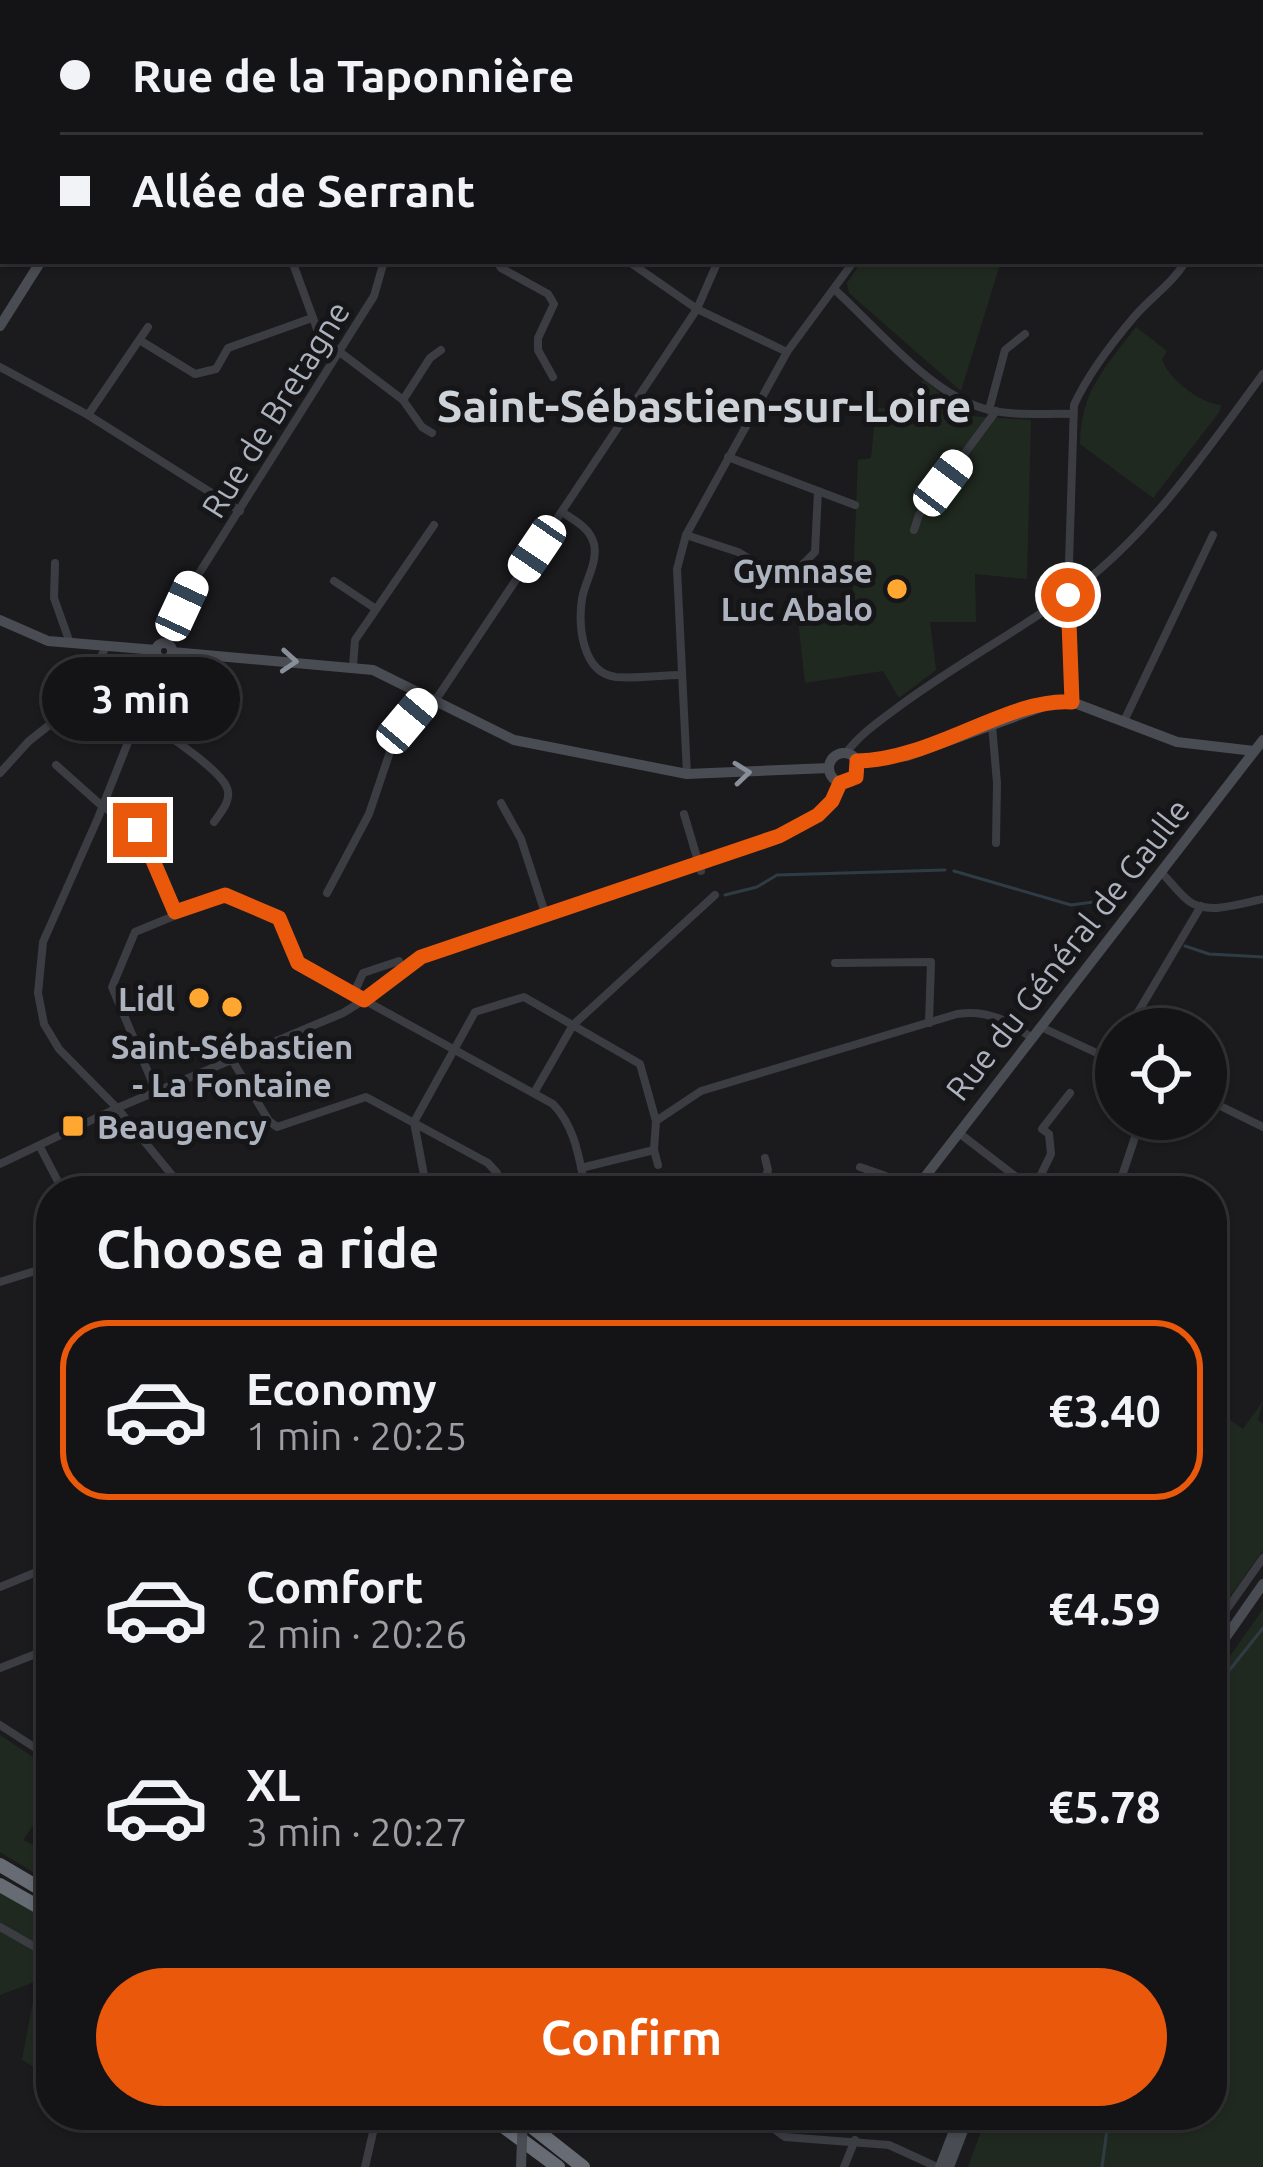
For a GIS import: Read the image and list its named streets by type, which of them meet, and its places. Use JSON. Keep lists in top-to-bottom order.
{
  "streets": {
    "street": ["Rue de Bretagne", "Rue du Général de Gaulle"]
  },
  "districts": ["Saint-Sébastien-sur-Loire"],
  "places": {
    "other": ["Gymnase Luc Abalo", "Lidl", "Saint-Sébastien - La Fontaine"],
    "transit": ["Beaugency"]
  },
  "page": {
    "banner": ["Rue de la Taponnière", "Allée de Serrant"],
    "bubble": "3 min",
    "heading": "Choose a ride",
    "list": [
      {
        "name": "Economy",
        "note": "1 min · 20:25",
        "value": "€3.40"
      },
      {
        "name": "Comfort",
        "note": "2 min · 20:26",
        "value": "€4.59"
      },
      {
        "name": "XL",
        "note": "3 min · 20:27",
        "value": "€5.78"
      }
    ],
    "buttons": "Confirm"
  }
}
